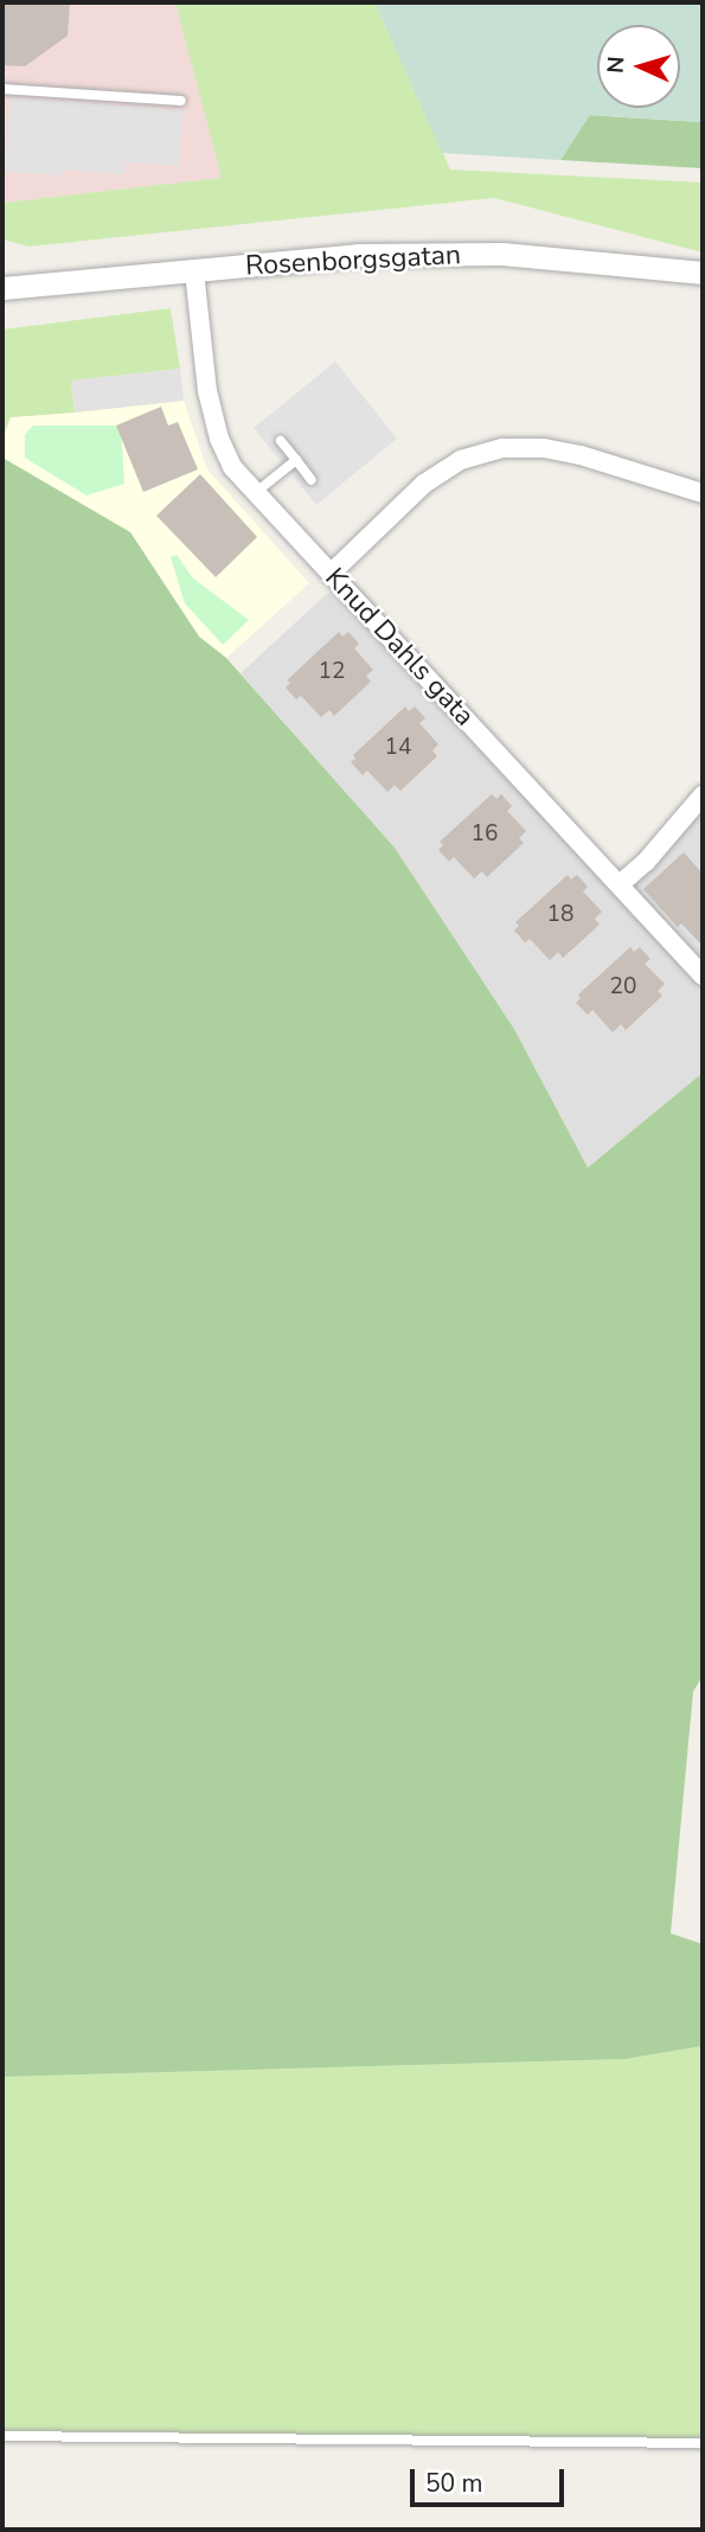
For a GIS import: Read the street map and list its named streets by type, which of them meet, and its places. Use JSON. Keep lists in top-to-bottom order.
{
  "streets": {
    "street": ["Rosenborgsgatan", "Knud Dahls gata"]
  },
  "crossings": [
    ["Rosenborgsgatan", "Knud Dahls gata"]
  ],
  "house_numbers": [
    "12",
    "14",
    "16",
    "18",
    "20"
  ],
  "scale_bar": "50 m",
  "north": "left"
}
